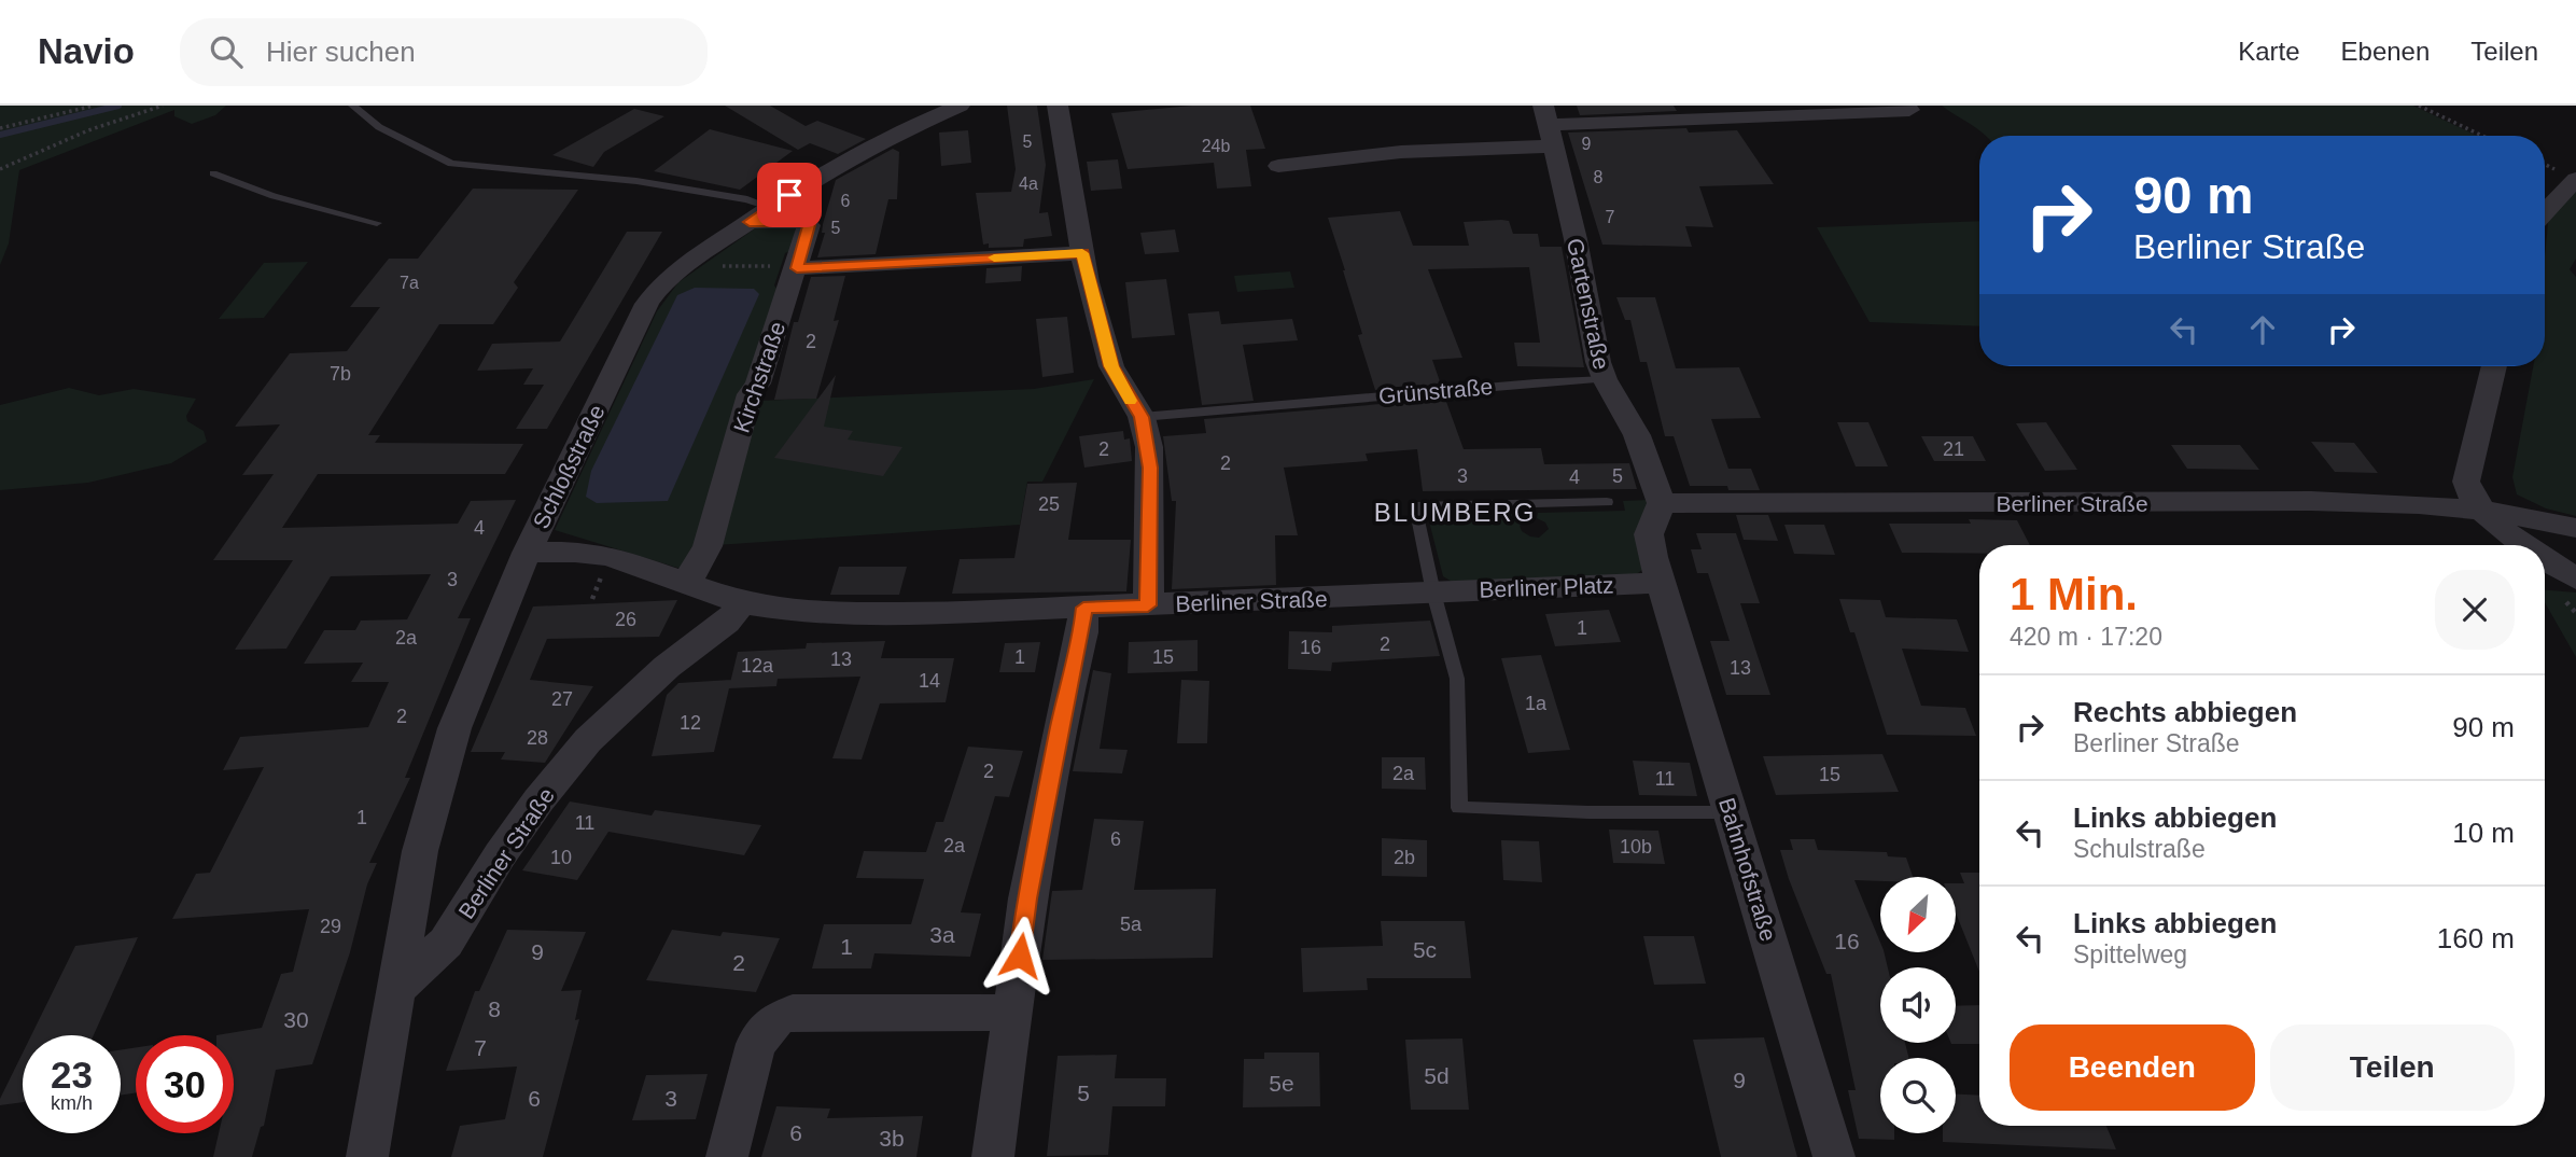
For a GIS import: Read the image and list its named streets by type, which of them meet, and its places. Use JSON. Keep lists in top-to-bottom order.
{
  "streets": {
    "street": [
      "Gartenstraße",
      "Kirchstraße",
      "Schloßstraße",
      "Berliner Straße",
      "Berliner Platz",
      "Bahnhofstraße"
    ],
    "lane": ["Grünstraße"]
  },
  "crossings": [
    ["Gartenstraße", "Grünstraße"],
    ["Gartenstraße", "Berliner Straße"],
    ["Kirchstraße", "Schloßstraße"],
    ["Kirchstraße", "Berliner Straße"],
    ["Schloßstraße", "Berliner Straße"],
    ["Berliner Straße", "Berliner Platz"],
    ["Berliner Platz", "Bahnhofstraße"]
  ],
  "districts": ["BLUMBERG"],
  "house_numbers": [
    "5",
    "9",
    "24b",
    "8",
    "4a",
    "6",
    "7",
    "5",
    "7a",
    "2",
    "7b",
    "2",
    "21",
    "2",
    "3",
    "5",
    "4",
    "25",
    "4",
    "3",
    "26",
    "1",
    "2a",
    "2",
    "16",
    "1",
    "15",
    "13",
    "12a",
    "13",
    "14",
    "27",
    "1a",
    "2",
    "12",
    "28",
    "2",
    "2a",
    "15",
    "11",
    "1",
    "11",
    "6",
    "2a",
    "10b",
    "10",
    "2b",
    "5a",
    "29",
    "3a",
    "16",
    "1",
    "5c",
    "9",
    "2",
    "8",
    "30",
    "7",
    "5d",
    "9",
    "5e",
    "5",
    "6",
    "3",
    "6",
    "3b"
  ],
  "north": "bottom left",
  "page": {
    "header": "Navio",
    "search": "Hier suchen",
    "nav": ["Karte", "Ebenen", "Teilen"],
    "turn": ["90 m", "Berliner Straße"],
    "heading": ["1 Min.", "420 m · 17:20"],
    "list": [
      {
        "name": "Rechts abbiegen",
        "note": "Berliner Straße",
        "value": "90 m"
      },
      {
        "name": "Links abbiegen",
        "note": "Schulstraße",
        "value": "10 m"
      },
      {
        "name": "Links abbiegen",
        "note": "Spittelweg",
        "value": "160 m"
      }
    ],
    "buttons": ["Beenden", "Teilen"],
    "speed": "23 km/h",
    "limit": "30"
  }
}
